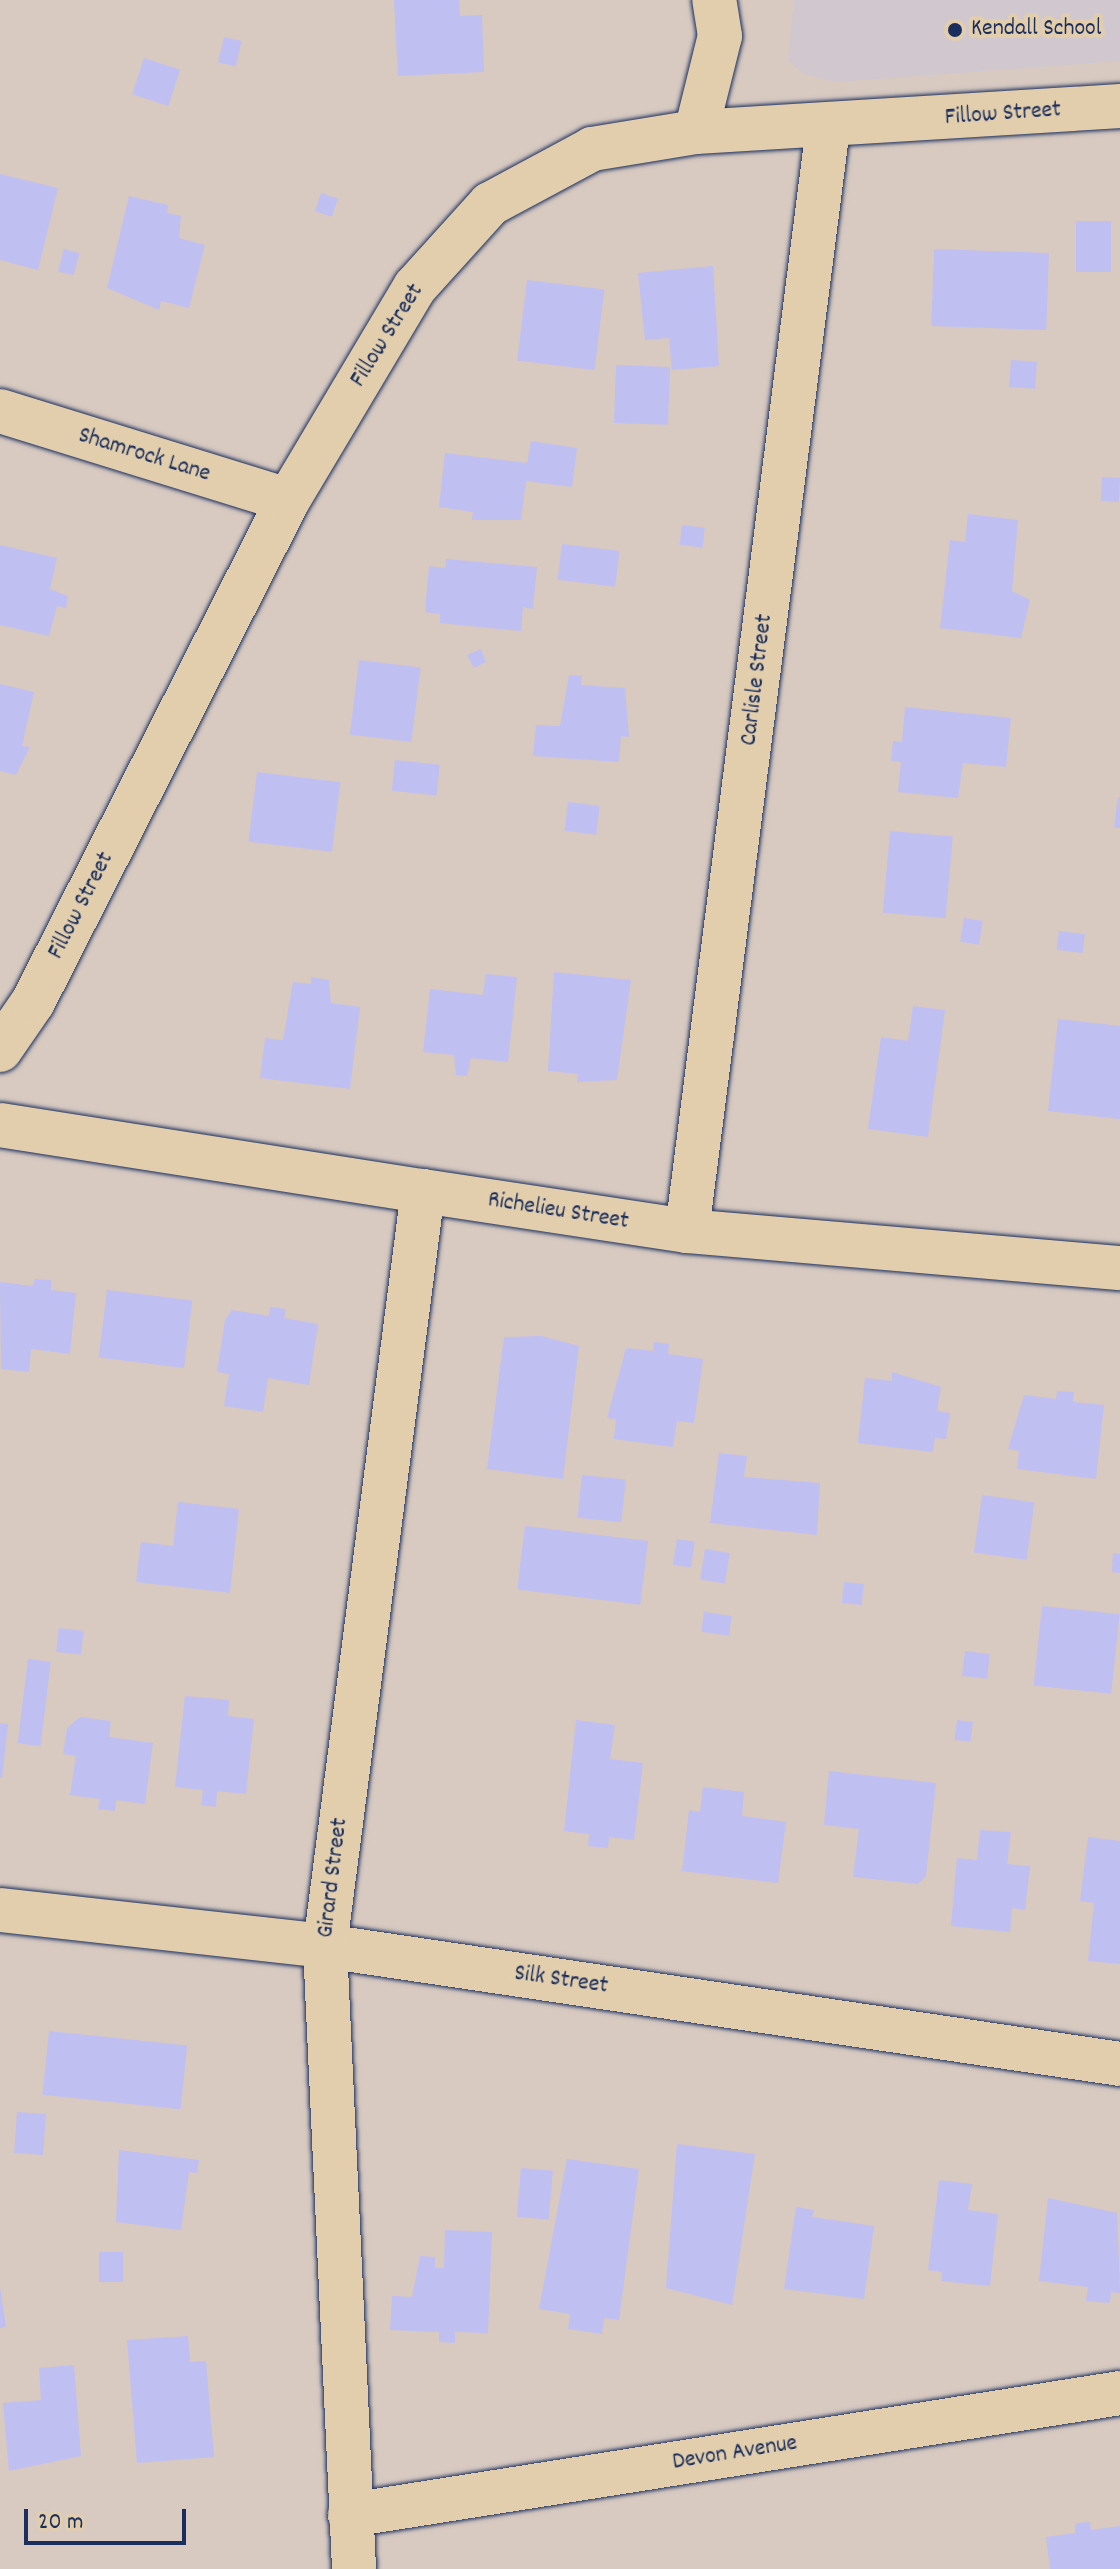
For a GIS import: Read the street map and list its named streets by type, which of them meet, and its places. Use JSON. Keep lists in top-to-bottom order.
{
  "streets": {
    "street": [
      "Fillow Street",
      "Shamrock Lane",
      "Carlisle Street",
      "Richelieu Street",
      "Girard Street",
      "Silk Street",
      "Devon Avenue"
    ]
  },
  "crossings": [
    ["Fillow Street", "Shamrock Lane"],
    ["Fillow Street", "Carlisle Street"],
    ["Carlisle Street", "Richelieu Street"],
    ["Richelieu Street", "Girard Street"],
    ["Girard Street", "Silk Street"],
    ["Girard Street", "Devon Avenue"]
  ],
  "places": ["Kendall School"],
  "scale_bar": "20 m"
}
